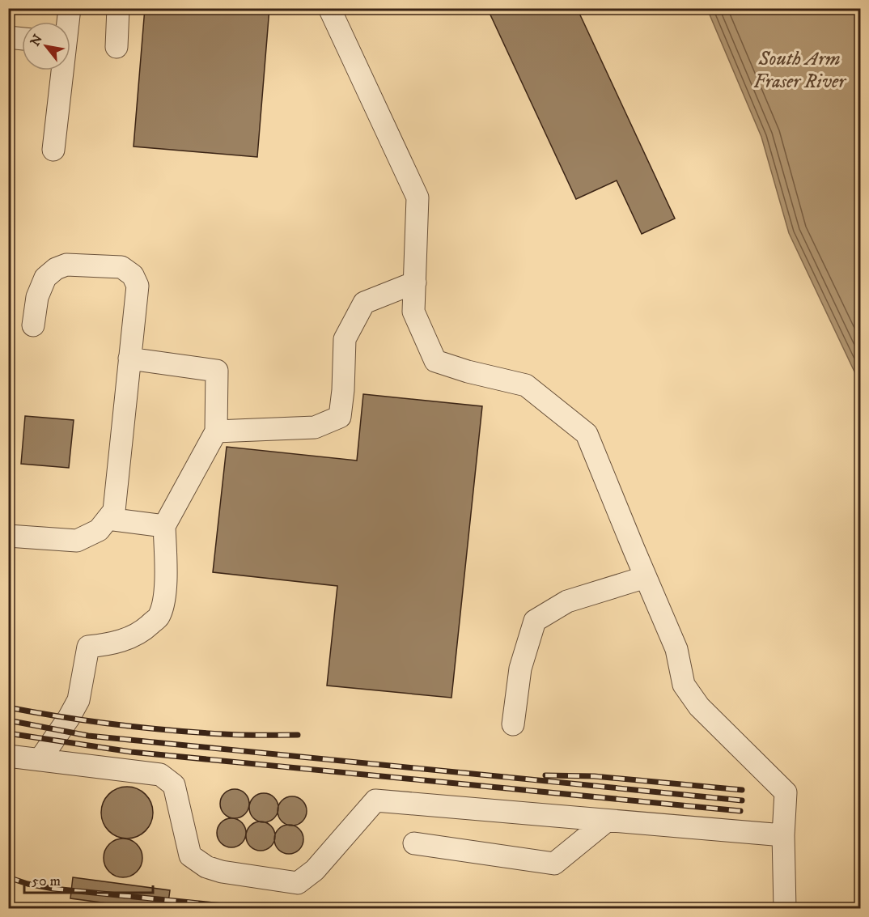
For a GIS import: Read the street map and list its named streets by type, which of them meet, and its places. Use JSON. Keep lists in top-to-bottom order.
{
  "water": ["South Arm Fraser River"],
  "scale_bar": "50 m",
  "north": "top left"
}
